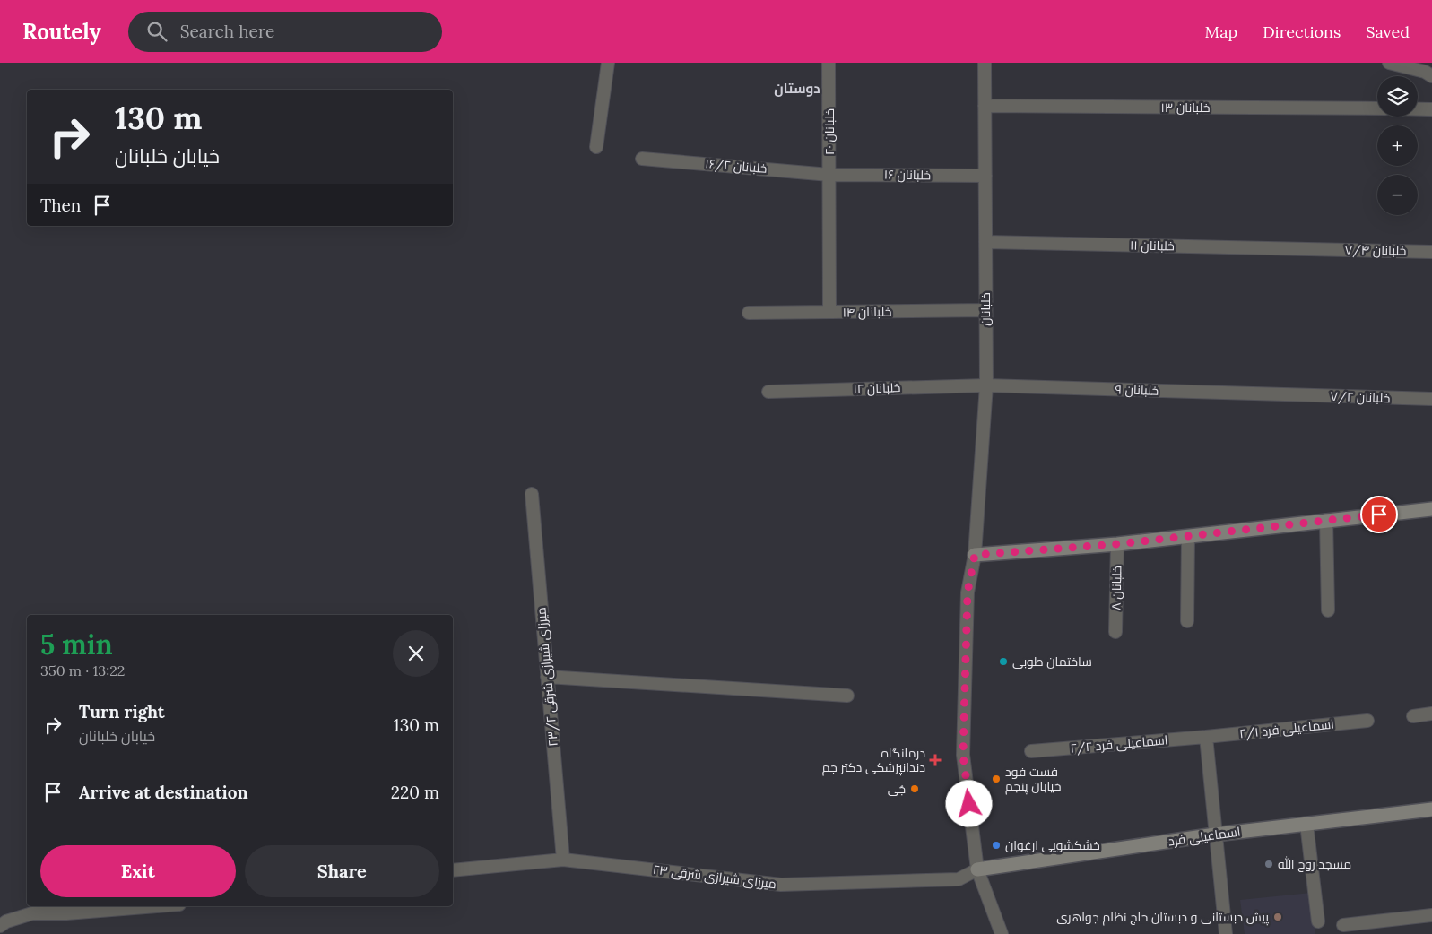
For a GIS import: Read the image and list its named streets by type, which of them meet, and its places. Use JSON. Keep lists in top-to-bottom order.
{
  "streets": {
    "street": [
      "۱۳ خلبانان",
      "۲۰ خلبانان",
      "۱۶/۲ خلبانان",
      "۱۶ خلبانان",
      "۱۱ خلبانان",
      "۷/۴ خلبانان",
      "خلبانان",
      "۱۴ خلبانان",
      "۱۲ خلبانان",
      "۹ خلبانان",
      "۷/۲ خلبانان",
      "۸ خلبانان",
      "۲۳/۲ میرزای شیرازی شرقی",
      "۲/۱ اسماعیلی فرد",
      "۲/۲ اسماعیلی فرد",
      "اسماعیلی فرد",
      "۲۳ میرزای شیرازی شرقی"
    ]
  },
  "crossings": [
    ["۱۳ خلبانان", "خلبانان"],
    ["۲۰ خلبانان", "۱۶/۲ خلبانان"],
    ["۲۰ خلبانان", "۱۶ خلبانان"],
    ["۲۰ خلبانان", "۱۴ خلبانان"],
    ["۱۶/۲ خلبانان", "۱۶ خلبانان"],
    ["۱۶ خلبانان", "خلبانان"],
    ["۱۱ خلبانان", "۷/۴ خلبانان"],
    ["۱۱ خلبانان", "خلبانان"],
    ["خلبانان", "۱۴ خلبانان"],
    ["خلبانان", "۱۲ خلبانان"],
    ["خلبانان", "۹ خلبانان"],
    ["خلبانان", "اسماعیلی فرد"],
    ["خلبانان", "۲۳ میرزای شیرازی شرقی"],
    ["۱۲ خلبانان", "۹ خلبانان"],
    ["۹ خلبانان", "۷/۲ خلبانان"],
    ["۲۳/۲ میرزای شیرازی شرقی", "۲۳ میرزای شیرازی شرقی"],
    ["۲/۱ اسماعیلی فرد", "۲/۲ اسماعیلی فرد"],
    ["اسماعیلی فرد", "۲۳ میرزای شیرازی شرقی"]
  ],
  "districts": ["دوستان"],
  "places": {
    "other": [
      "ساختمان طوبی",
      "فست فود خیابان پنجم",
      "جُی",
      "خشکشویی ارغوان",
      "مسجد روح الله",
      "پیش دبستانی و دبستان حاج نظام جواهری"
    ],
    "health": ["درمانگاه دندانپزشکی دکتر جم"]
  },
  "page": {
    "header": "Routely",
    "search": "Search here",
    "nav": ["Map", "Directions", "Saved"],
    "map_buttons": ["+", "−"],
    "turn": ["130 m", "خیابان خلبانان"],
    "then": "Then",
    "heading": ["5 min", "350 m · 13:22"],
    "list": [
      {
        "name": "Turn right",
        "note": "خیابان خلبانان",
        "value": "130 m"
      },
      {
        "name": "Arrive at destination",
        "value": "220 m"
      }
    ],
    "buttons": ["Exit", "Share"]
  }
}
